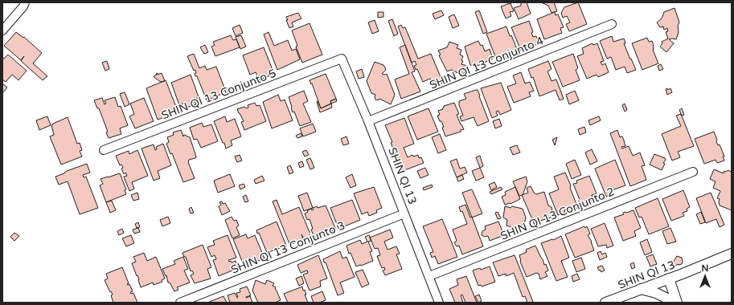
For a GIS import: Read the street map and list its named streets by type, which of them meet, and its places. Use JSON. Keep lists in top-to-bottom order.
{
  "streets": {
    "street": [
      "SHIN QI 13 Conjunto 4",
      "SHIN QI 13 Conjunto 5",
      "SHIN QI 13",
      "SHIN QI 13 Conjunto 2",
      "SHIN QI 13 Conjunto 3"
    ]
  },
  "crossings": [
    ["SHIN QI 13 Conjunto 4", "SHIN QI 13"],
    ["SHIN QI 13 Conjunto 5", "SHIN QI 13"],
    ["SHIN QI 13", "SHIN QI 13 Conjunto 2"],
    ["SHIN QI 13", "SHIN QI 13 Conjunto 3"]
  ],
  "north": "top"
}
